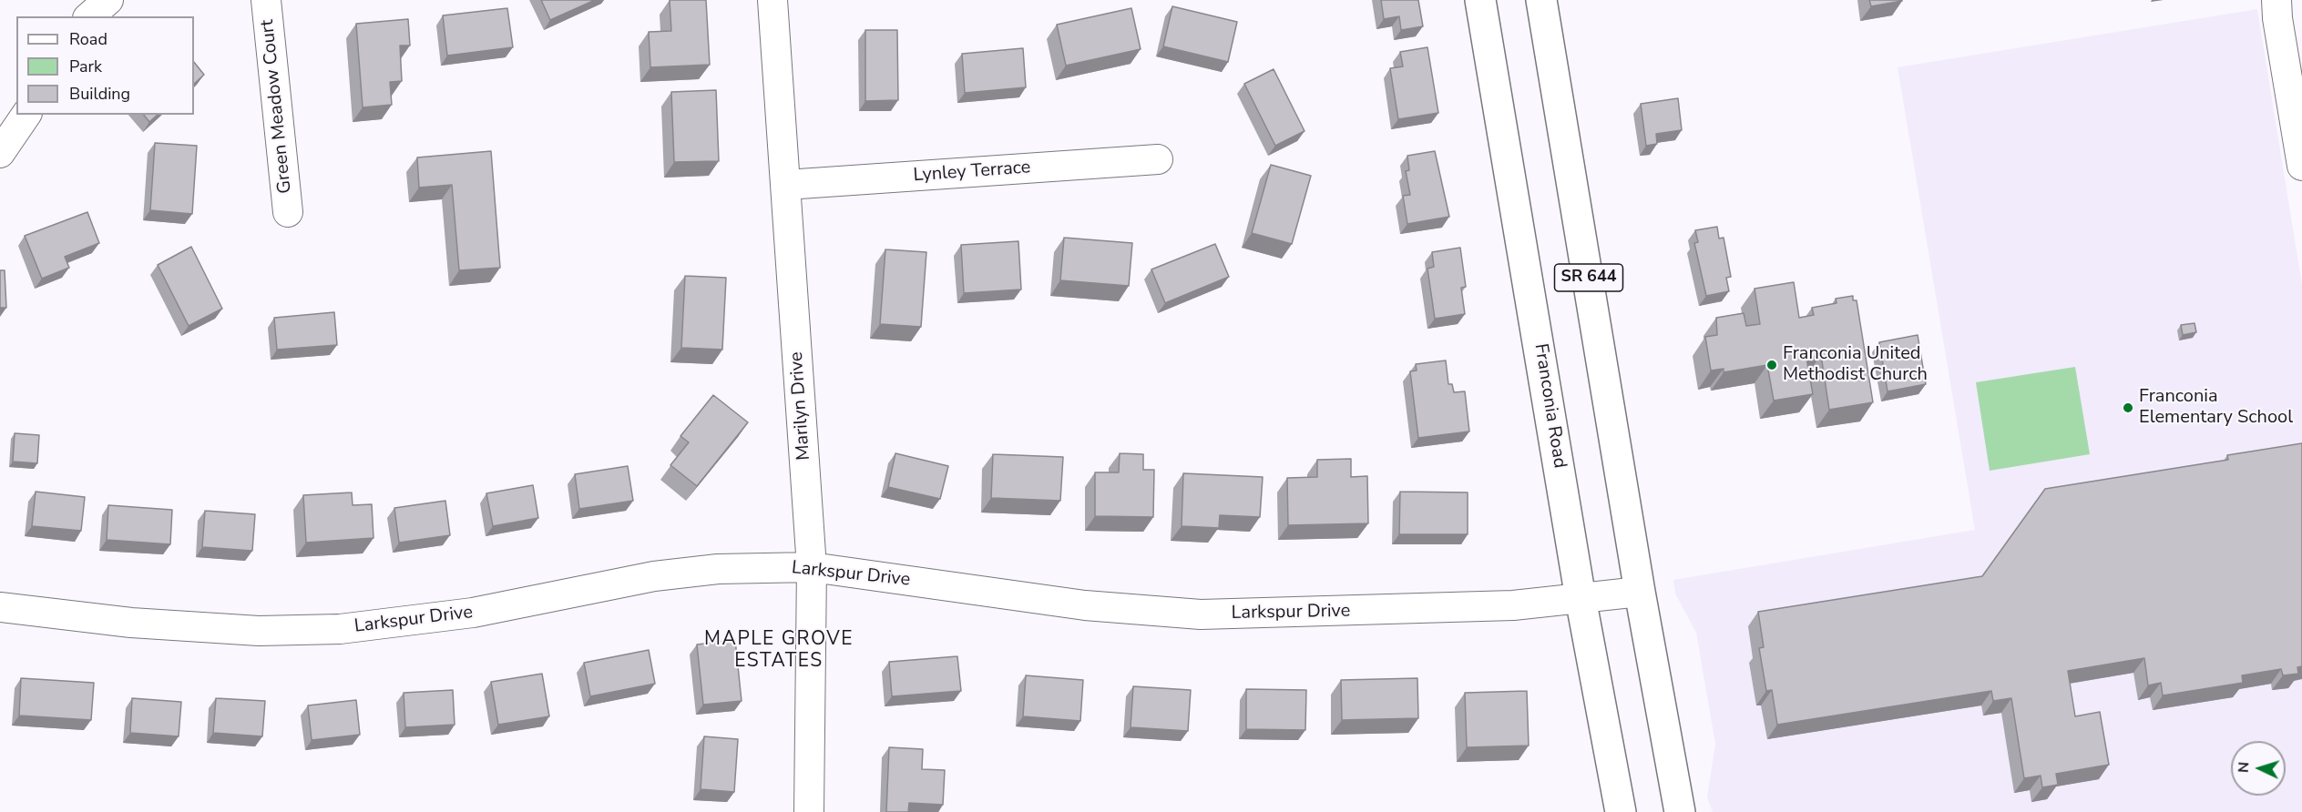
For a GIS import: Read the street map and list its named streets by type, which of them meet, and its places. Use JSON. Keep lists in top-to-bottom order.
{
  "streets": {
    "main road": ["SR 644", "Franconia Road"],
    "street": [
      "Green Meadow Court",
      "Lynley Terrace",
      "Marilyn Drive",
      "Larkspur Drive"
    ]
  },
  "crossings": [
    ["Lynley Terrace", "Marilyn Drive"],
    ["SR 644", "Larkspur Drive"],
    ["Marilyn Drive", "Larkspur Drive"],
    ["Franconia Road", "Larkspur Drive"]
  ],
  "districts": ["MAPLE GROVE ESTATES"],
  "places": ["Franconia United Methodist Church", "Franconia Elementary School"],
  "legend": ["Road", "Park", "Building"],
  "north": "left"
}
